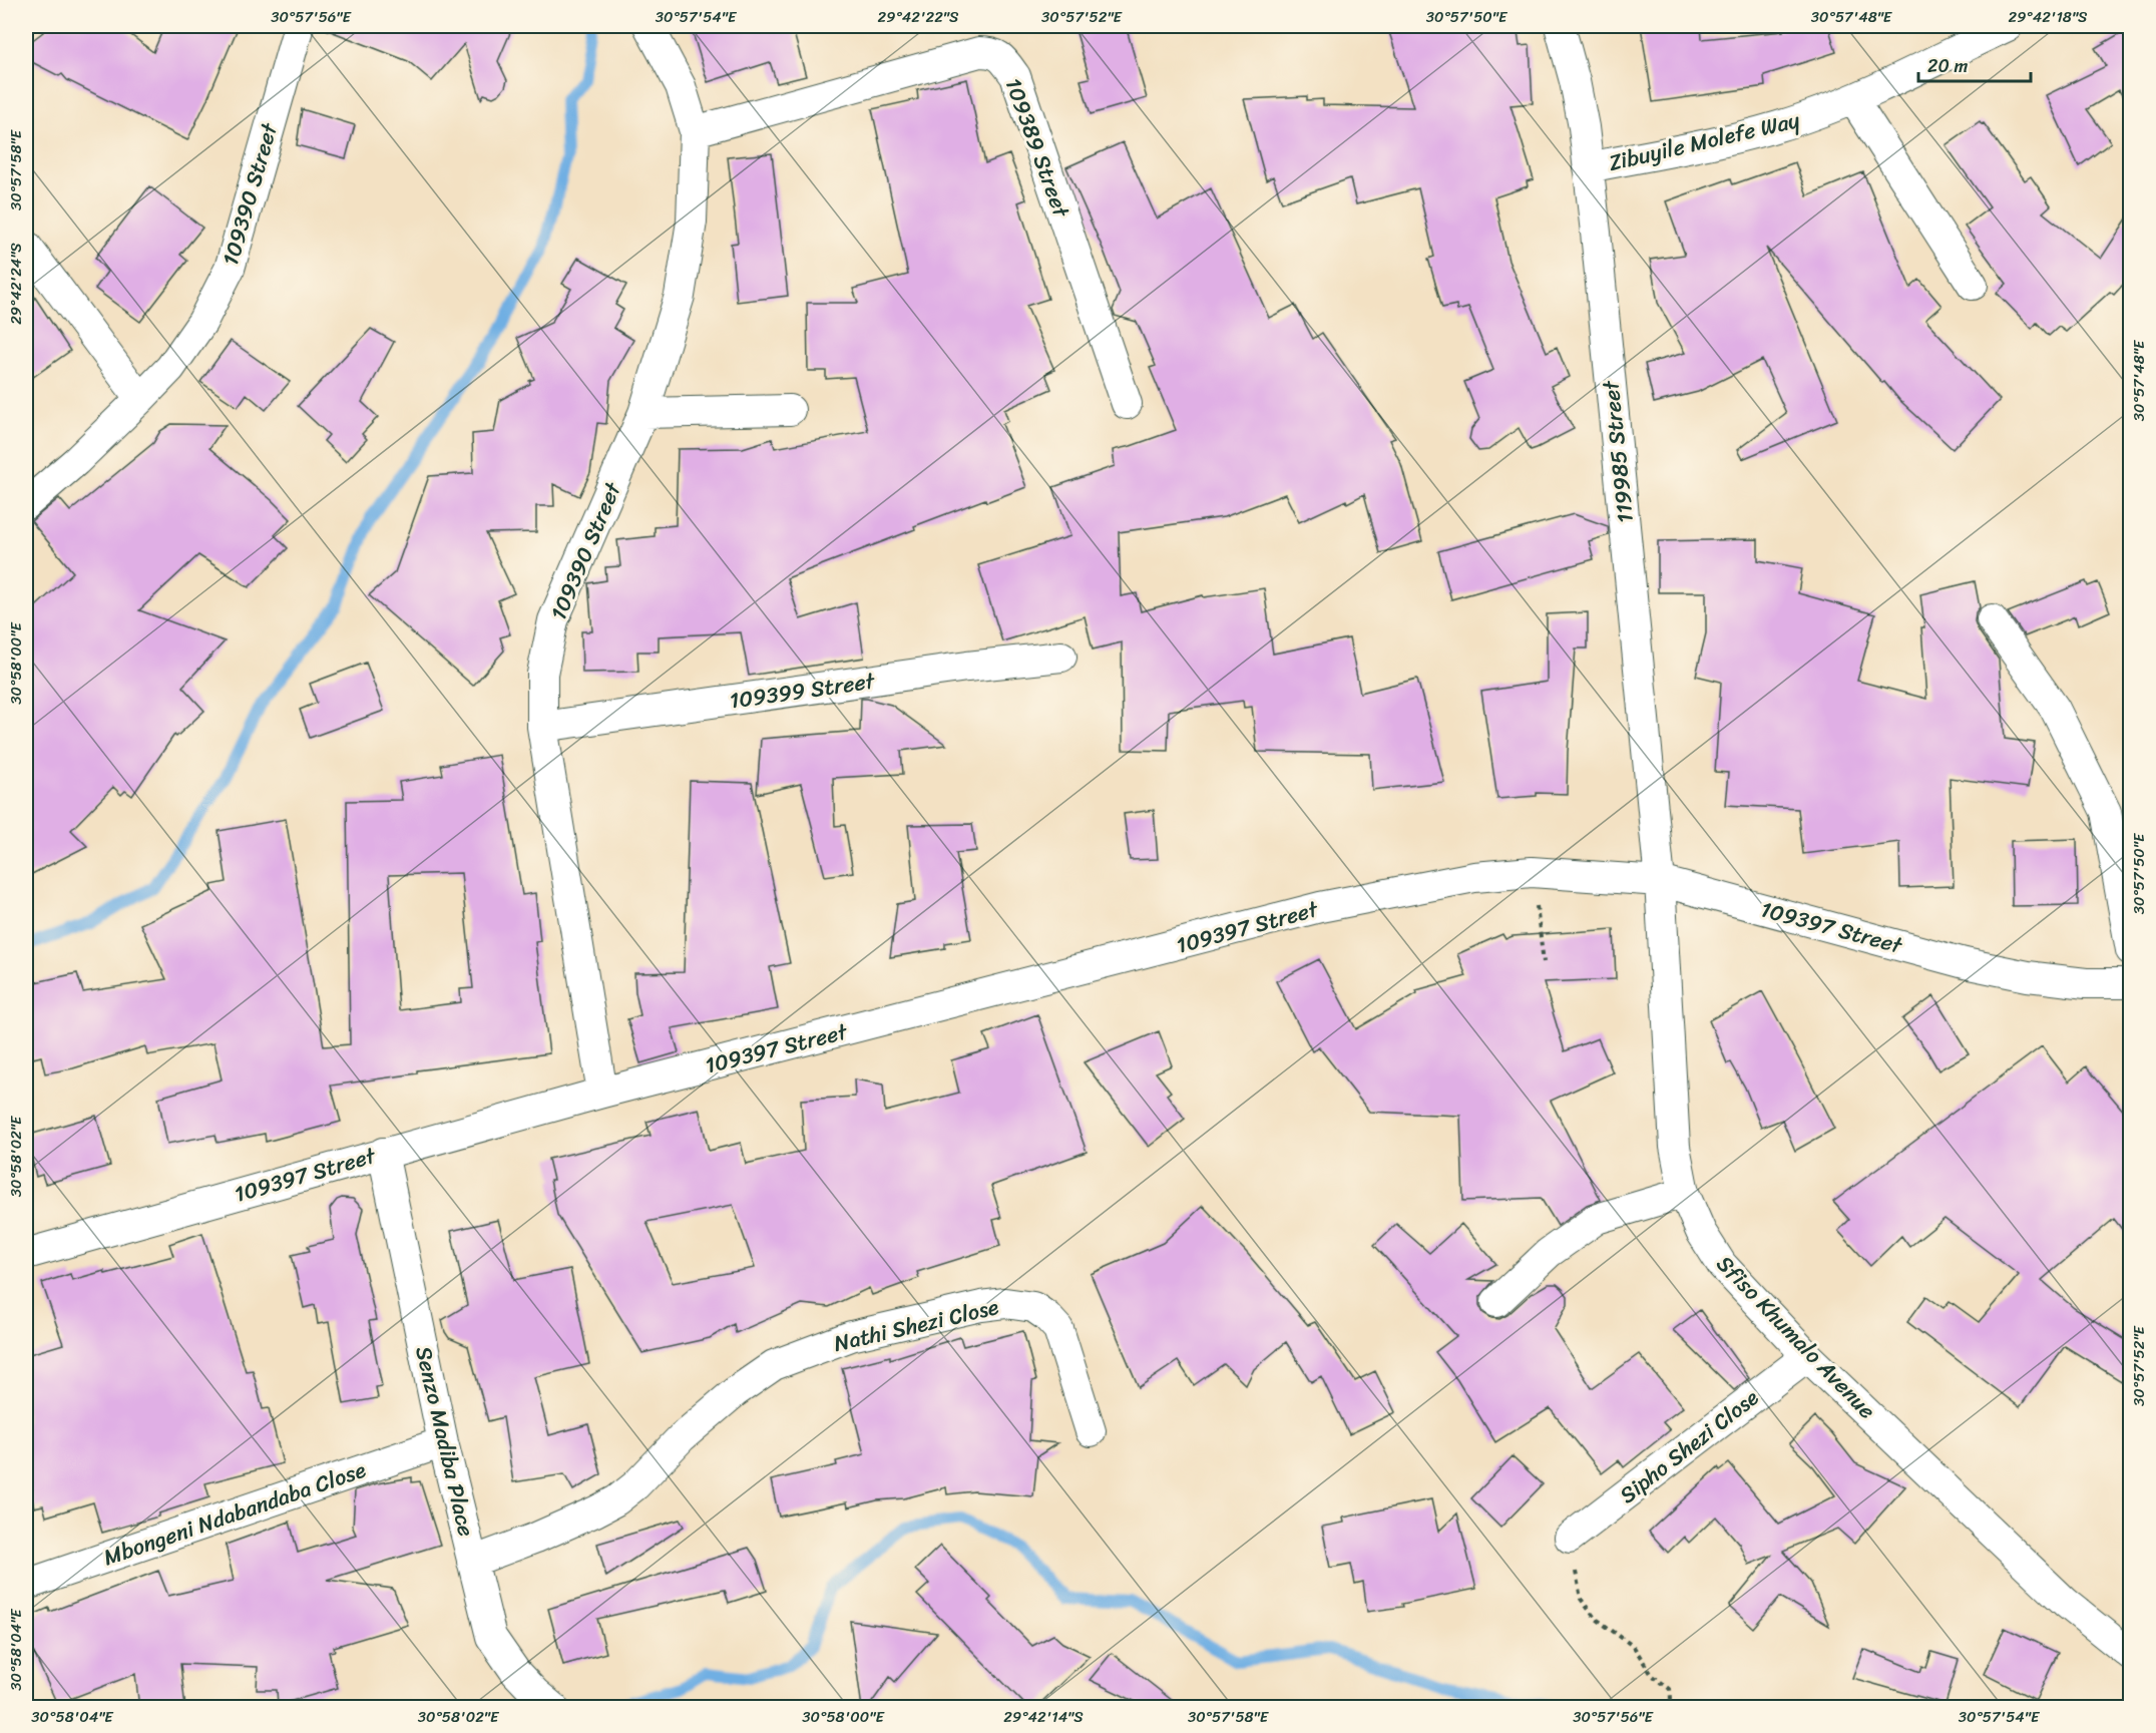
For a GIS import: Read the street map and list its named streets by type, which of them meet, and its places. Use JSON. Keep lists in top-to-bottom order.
{
  "streets": {
    "street": [
      "Zibuyile Molefe Way",
      "109389 Street",
      "109390 Street",
      "119985 Street",
      "109399 Street",
      "109397 Street",
      "Nathi Shezi Close",
      "Sfiso Khumalo Avenue",
      "Senzo Madiba Place",
      "Sipho Shezi Close",
      "Mbongeni Ndabandaba Close"
    ]
  },
  "crossings": [
    ["Zibuyile Molefe Way", "119985 Street"],
    ["109389 Street", "109390 Street"],
    ["109390 Street", "109399 Street"],
    ["109390 Street", "109397 Street"],
    ["119985 Street", "109397 Street"],
    ["119985 Street", "Sfiso Khumalo Avenue"],
    ["109397 Street", "Sfiso Khumalo Avenue"],
    ["109397 Street", "Senzo Madiba Place"],
    ["Nathi Shezi Close", "Senzo Madiba Place"],
    ["Sfiso Khumalo Avenue", "Sipho Shezi Close"],
    ["Senzo Madiba Place", "Mbongeni Ndabandaba Close"]
  ],
  "scale_bar": "20 m",
  "coordinates": [
    "30°57'56\"E",
    "30°57'54\"E",
    "29°42'22\"S",
    "30°57'52\"E",
    "30°57'50\"E",
    "30°57'48\"E",
    "29°42'18\"S",
    "30°57'58\"E",
    "29°42'24\"S",
    "30°58'00\"E",
    "30°58'02\"E",
    "30°58'04\"E",
    "29°42'14\"S"
  ]
}
